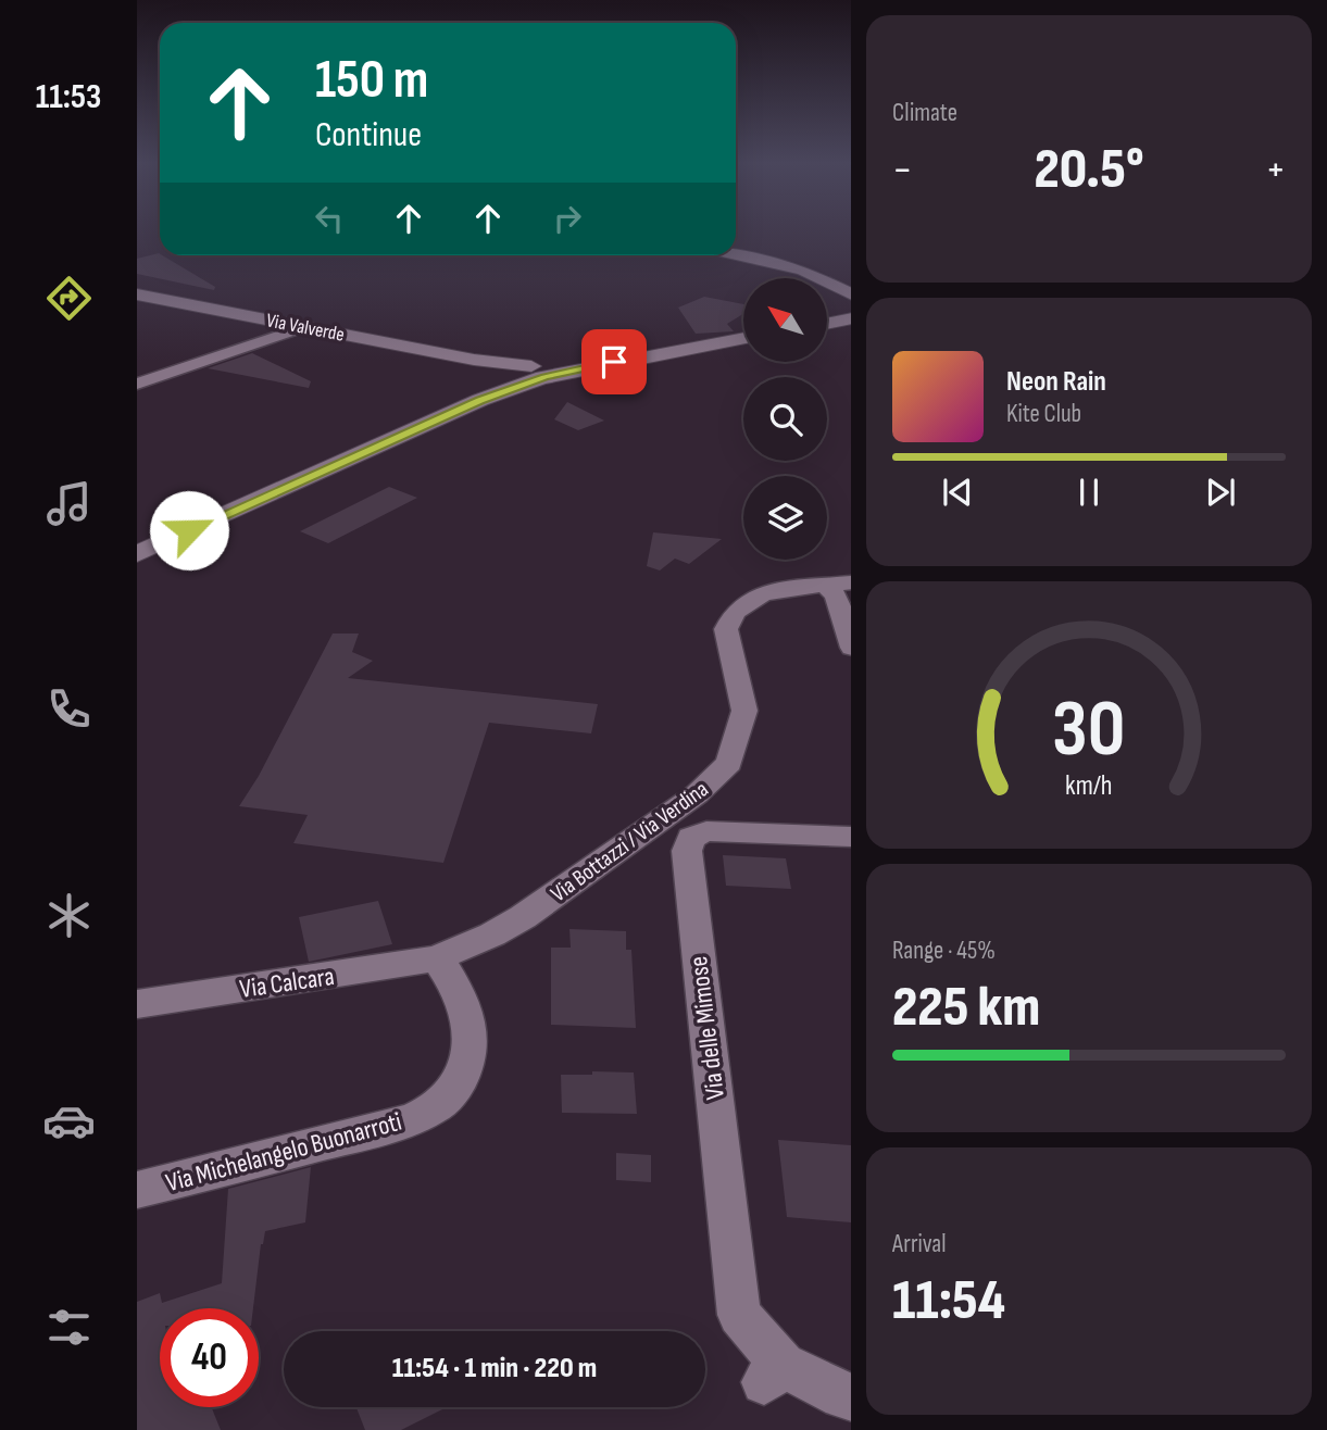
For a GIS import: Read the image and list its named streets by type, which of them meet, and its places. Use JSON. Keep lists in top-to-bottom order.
{
  "streets": {
    "street": [
      "Via Valverde",
      "Via Bottazzi / Via Verdina",
      "Via Calcara",
      "Via delle Mimose",
      "Via Michelangelo Buonarroti"
    ]
  },
  "crossings": [
    ["Via Bottazzi / Via Verdina", "Via Calcara"],
    ["Via Bottazzi / Via Verdina", "Via Michelangelo Buonarroti"],
    ["Via Calcara", "Via Michelangelo Buonarroti"]
  ],
  "north": "top left",
  "page": {
    "tabs": "11:53",
    "tile": [
      "Climate",
      ["Range · 45%", "225 km"],
      ["Arrival", "11:54"]
    ],
    "turn": ["150 m", "Continue"],
    "heat": ["−", "20.5°", "+"],
    "song": ["Neon Rain", "Kite Club"],
    "limit": "40",
    "trip": "11:54 · 1 min · 220 m",
    "gauge": ["30", "km/h"]
  }
}
